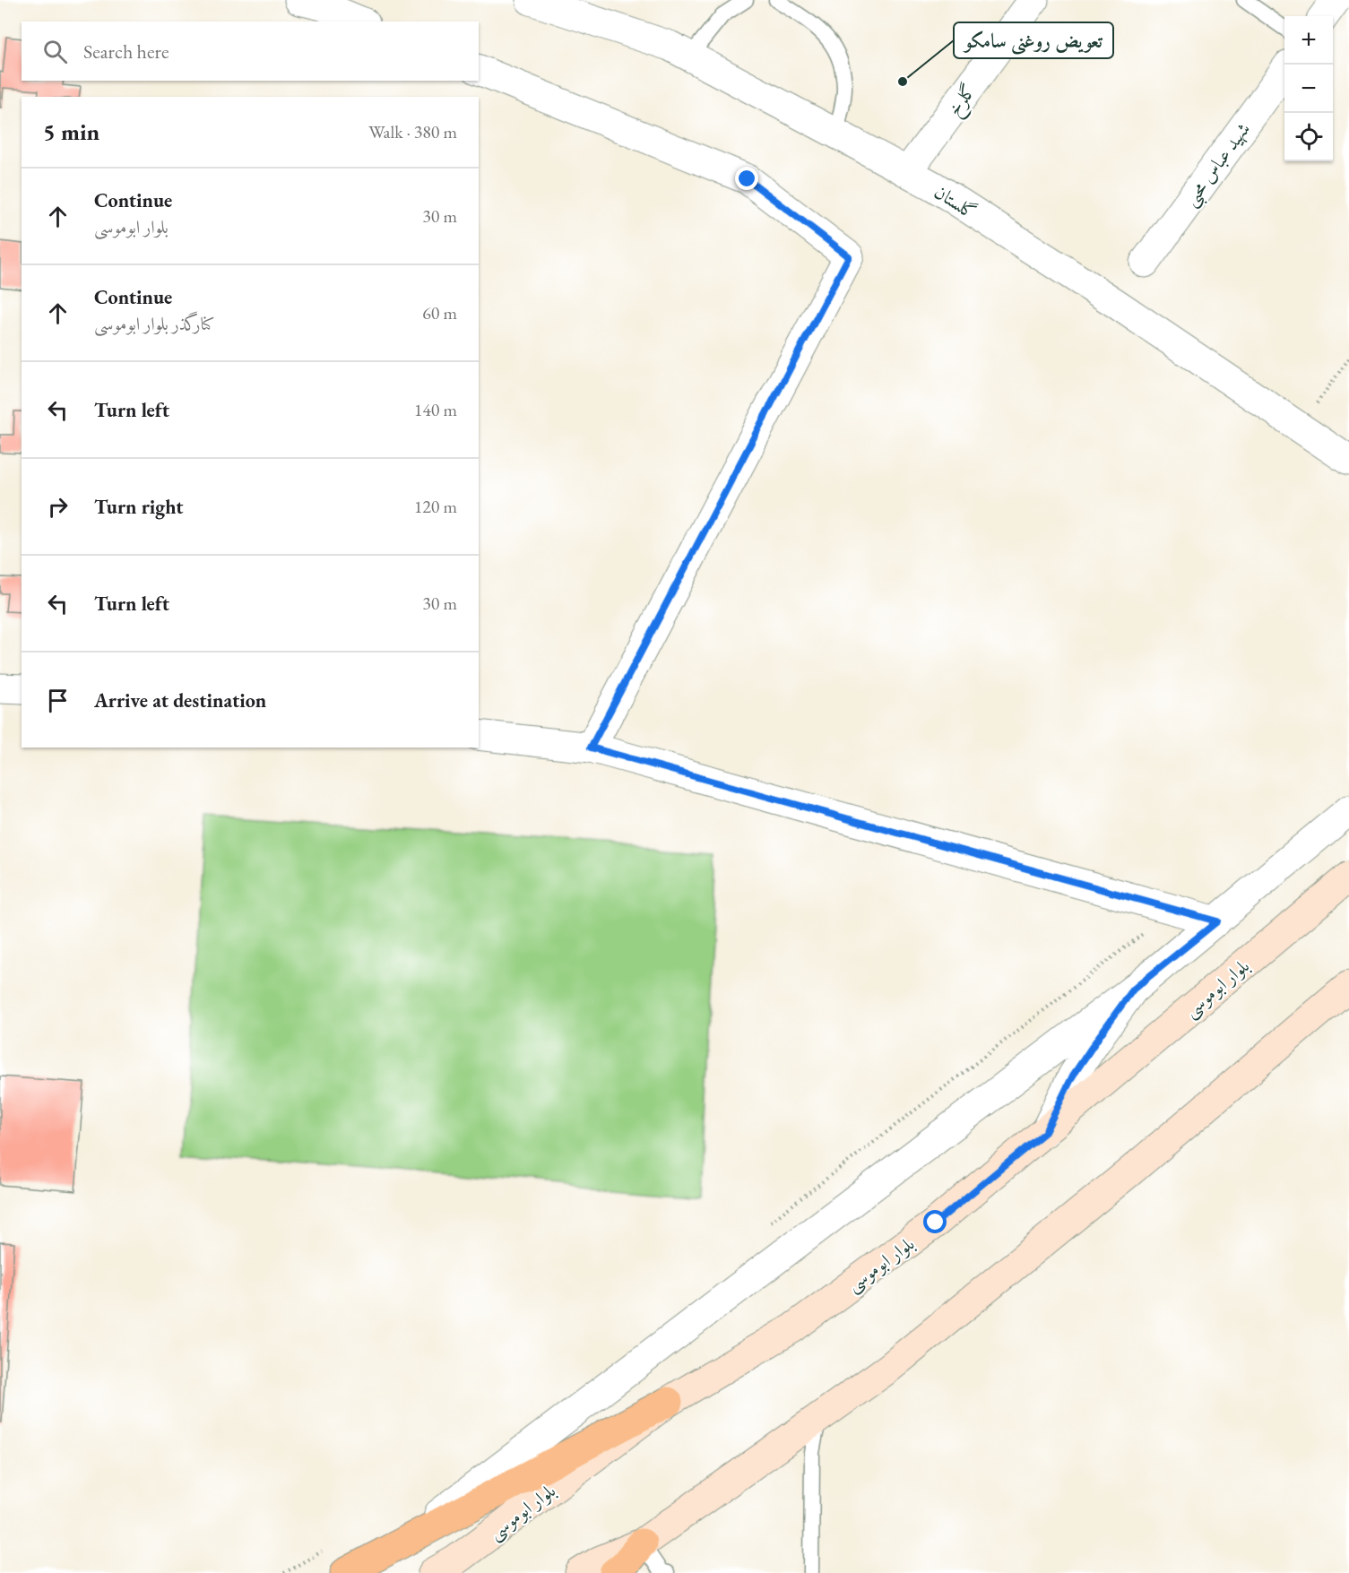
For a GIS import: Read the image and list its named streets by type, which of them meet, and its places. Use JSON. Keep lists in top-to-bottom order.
{
  "streets": {
    "main road": ["بلوار ابوموسی"],
    "street": ["گلرخ", "شهید عباس محبی", "گلستان"]
  },
  "crossings": [
    ["گلرخ", "گلستان"]
  ],
  "places": ["تعویض روغنی سامکو"],
  "page": {
    "map_buttons": ["+", "−"],
    "search": "Search here",
    "heading": ["5 min", "Walk · 380 m"],
    "list": [
      ["Continue", "بلوار ابوموسی", "30 m"],
      ["Continue", "کنارگذر بلوار ابوموسی", "60 m"],
      ["Turn left", "140 m"],
      ["Turn right", "120 m"],
      ["Turn left", "30 m"],
      "Arrive at destination"
    ]
  }
}
